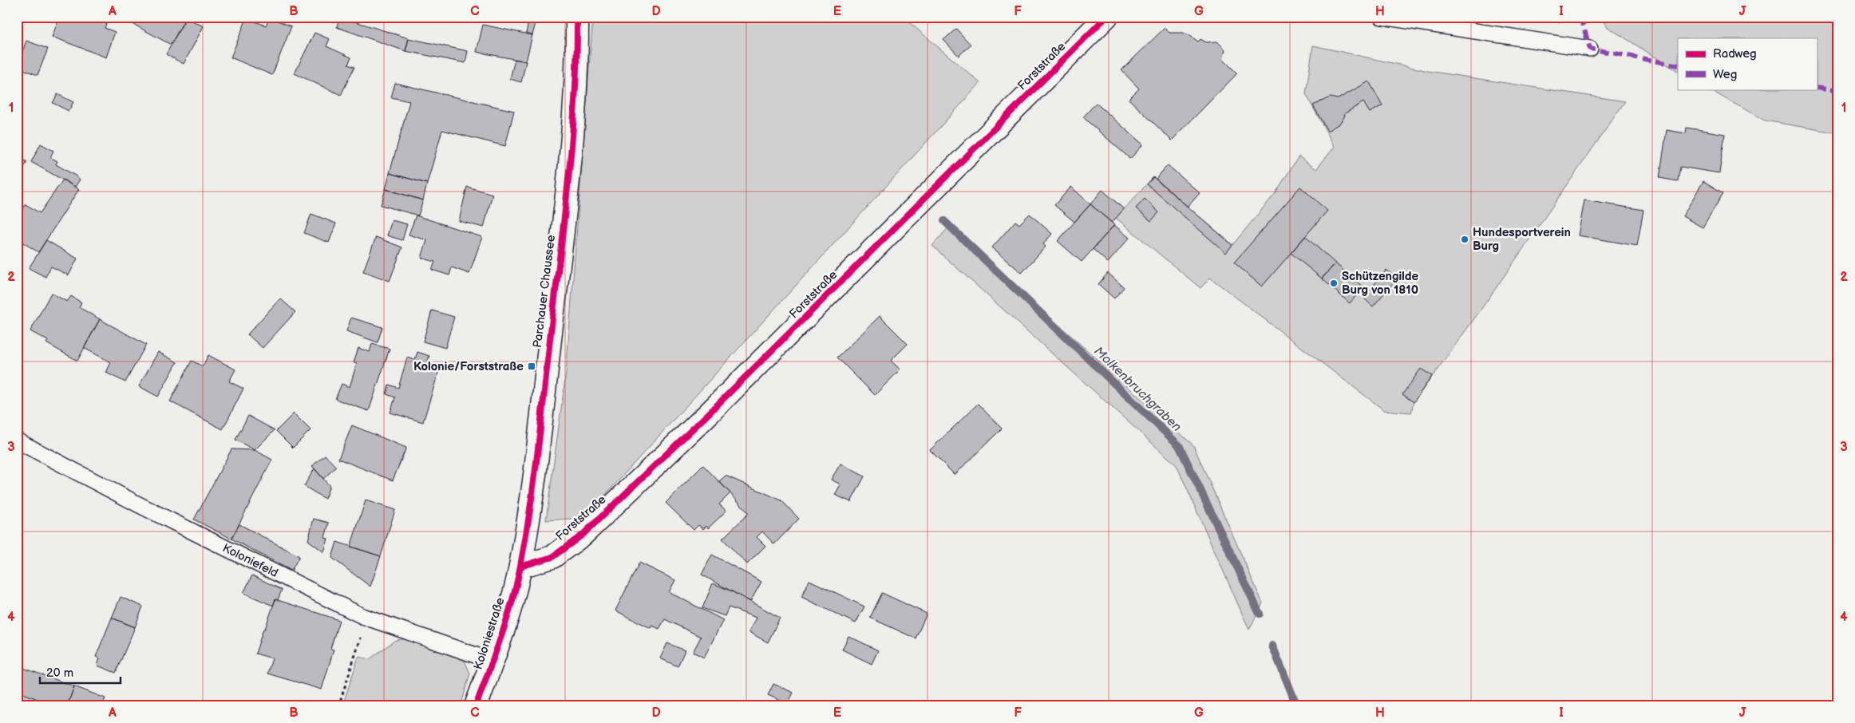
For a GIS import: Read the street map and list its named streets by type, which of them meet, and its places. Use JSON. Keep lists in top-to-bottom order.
{
  "streets": {
    "street": ["Forststraße", "Parchauer Chaussee", "Koloniestraße"],
    "lane": ["Koloniefeld"]
  },
  "crossings": [
    ["Forststraße", "Parchauer Chaussee"],
    ["Forststraße", "Koloniestraße"],
    ["Parchauer Chaussee", "Koloniestraße"],
    ["Koloniefeld", "Koloniestraße"]
  ],
  "water": ["Molkenbruchgraben"],
  "places": {
    "other": ["Hundesportverein Burg", "Schützengilde Burg von 1810"],
    "transit": ["Kolonie/Forststraße"]
  },
  "legend": ["Radweg", "Weg"],
  "scale_bar": "20 m",
  "grid": {
    "columns": [
      "A",
      "B",
      "C",
      "D",
      "E",
      "F",
      "G",
      "H",
      "I",
      "J"
    ],
    "rows": [
      "1",
      "2",
      "3",
      "4"
    ]
  }
}
